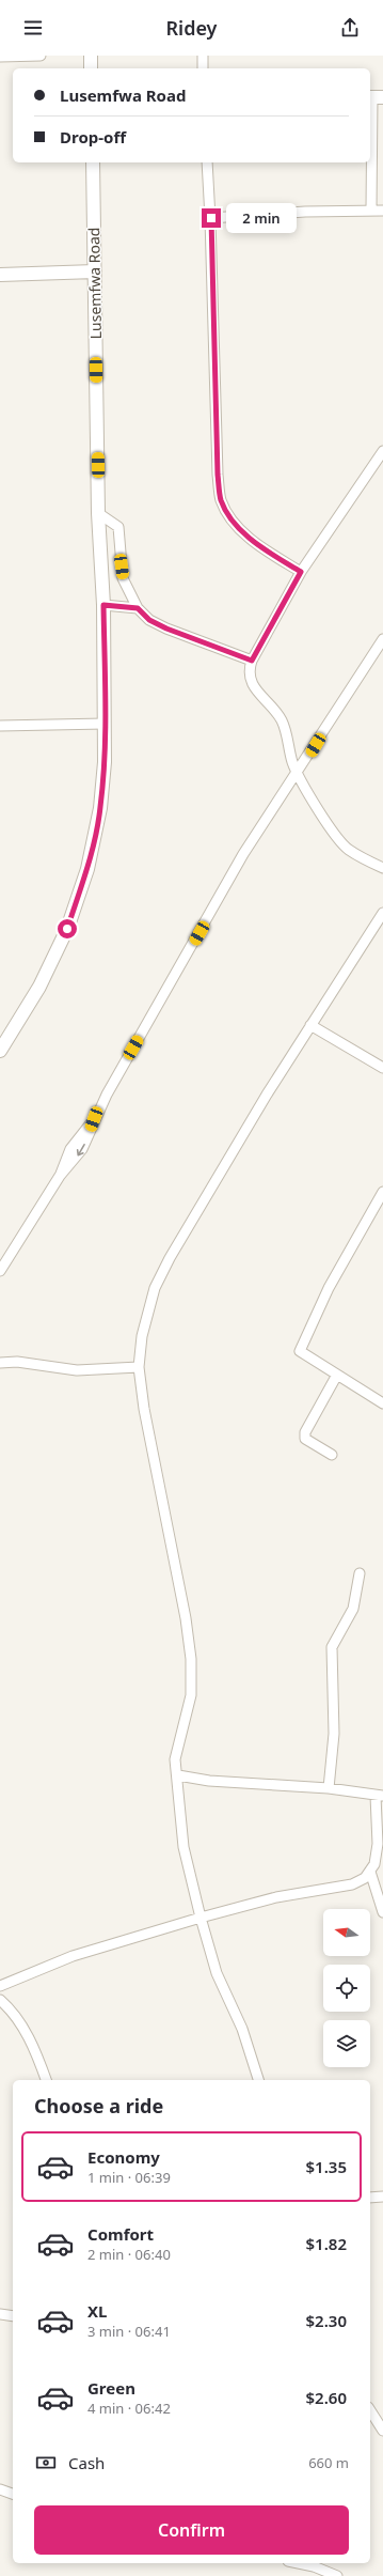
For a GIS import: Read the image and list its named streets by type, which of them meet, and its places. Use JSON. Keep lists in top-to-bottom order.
{
  "streets": {
    "street": ["Lusemfwa Road"]
  },
  "north": "left",
  "page": {
    "header": "Ridey",
    "banner": ["Lusemfwa Road", "Drop-off"],
    "bubble": "2 min",
    "heading": "Choose a ride",
    "list": [
      {
        "name": "Economy",
        "note": "1 min · 06:39",
        "value": "$1.35"
      },
      {
        "name": "Comfort",
        "note": "2 min · 06:40",
        "value": "$1.82"
      },
      {
        "name": "XL",
        "note": "3 min · 06:41",
        "value": "$2.30"
      },
      {
        "name": "Green",
        "note": "4 min · 06:42",
        "value": "$2.60"
      }
    ],
    "pay": ["Cash", "660 m"],
    "buttons": "Confirm"
  }
}
